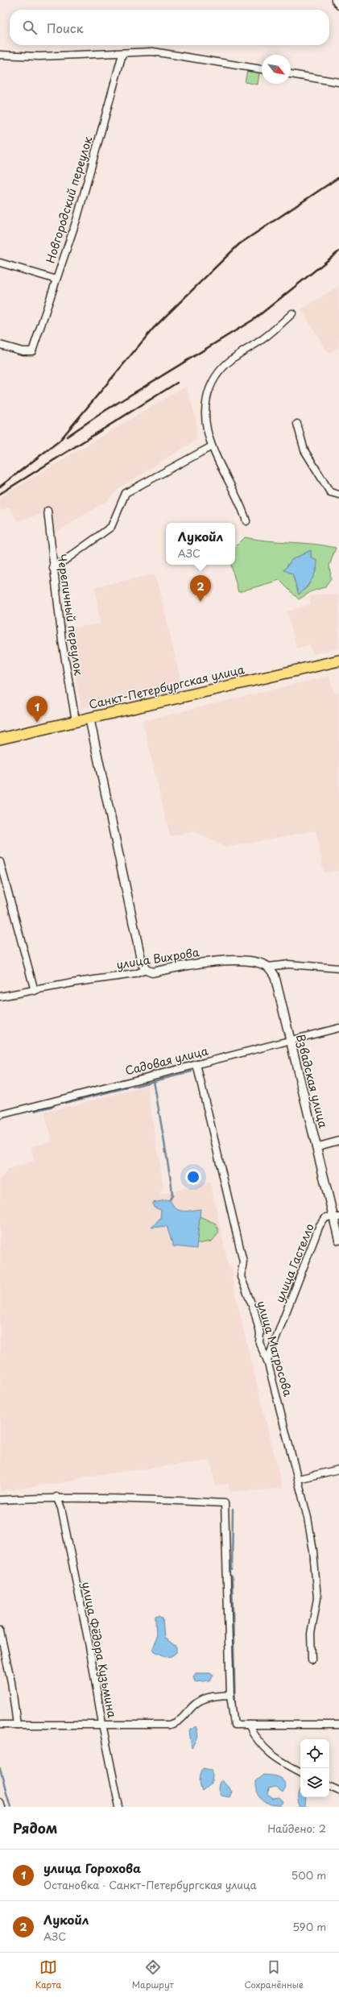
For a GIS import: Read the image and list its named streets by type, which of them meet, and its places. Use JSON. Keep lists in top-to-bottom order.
{
  "streets": {
    "main road": ["Санкт-Петербургская улица"],
    "street": [
      "Новгородский переулок",
      "Черепичный переулок",
      "улица Вихрова",
      "Садовая улица",
      "Взвадская улица",
      "улица Гастелло",
      "улица Матросова",
      "улица Фёдора Кузьмина"
    ]
  },
  "crossings": [
    ["Черепичный переулок", "Санкт-Петербургская улица"],
    ["улица Вихрова", "Взвадская улица"],
    ["Садовая улица", "Взвадская улица"],
    ["Садовая улица", "улица Матросова"],
    ["Взвадская улица", "улица Гастелло"],
    ["улица Гастелло", "улица Матросова"]
  ],
  "north": "bottom right",
  "page": {
    "search": "Поиск",
    "popup": ["Лукойл", "АЗС"],
    "pins": ["2", "1"],
    "heading": ["Рядом", "Найдено: 2"],
    "list": [
      {
        "mark": "1",
        "name": "улица Горохова",
        "note": "Остановка · Санкт-Петербургская улица",
        "value": "500 m"
      },
      {
        "mark": "2",
        "name": "Лукойл",
        "note": "АЗС",
        "value": "590 m"
      }
    ],
    "nav": ["Карта", "Маршрут", "Сохранённые"]
  }
}
